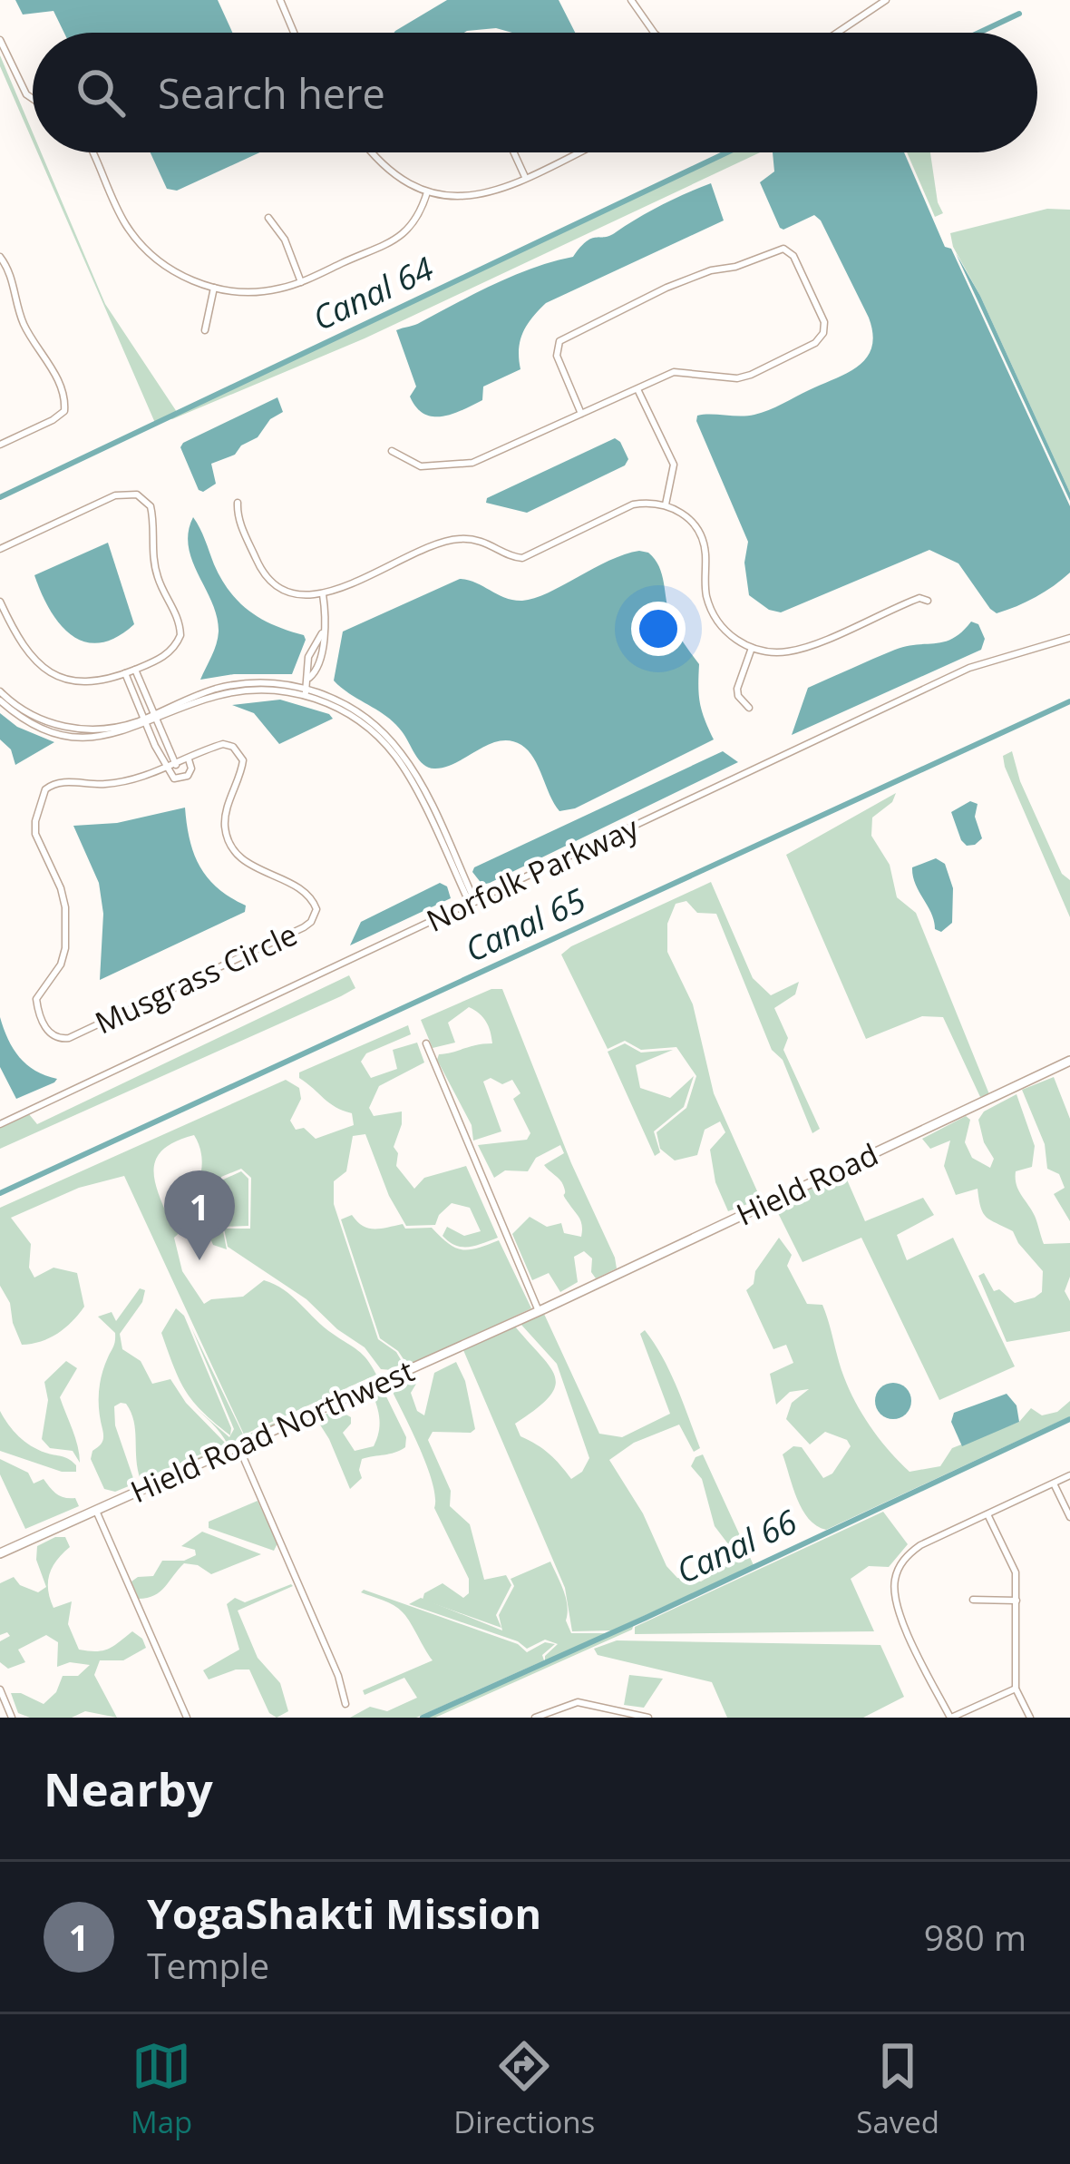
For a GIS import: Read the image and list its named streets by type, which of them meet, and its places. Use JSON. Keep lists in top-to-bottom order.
{
  "streets": {
    "street": [
      "Norfolk Parkway",
      "Musgrass Circle",
      "Hield Road",
      "Hield Road Northwest"
    ]
  },
  "crossings": [
    ["Hield Road", "Hield Road Northwest"]
  ],
  "water": ["Canal 64", "Canal 65", "Canal 66"],
  "page": {
    "search": "Search here",
    "pins": "1",
    "heading": "Nearby",
    "list": [
      {
        "mark": "1",
        "name": "YogaShakti Mission",
        "note": "Temple",
        "value": "980 m"
      }
    ],
    "nav": ["Map", "Directions", "Saved"]
  }
}
